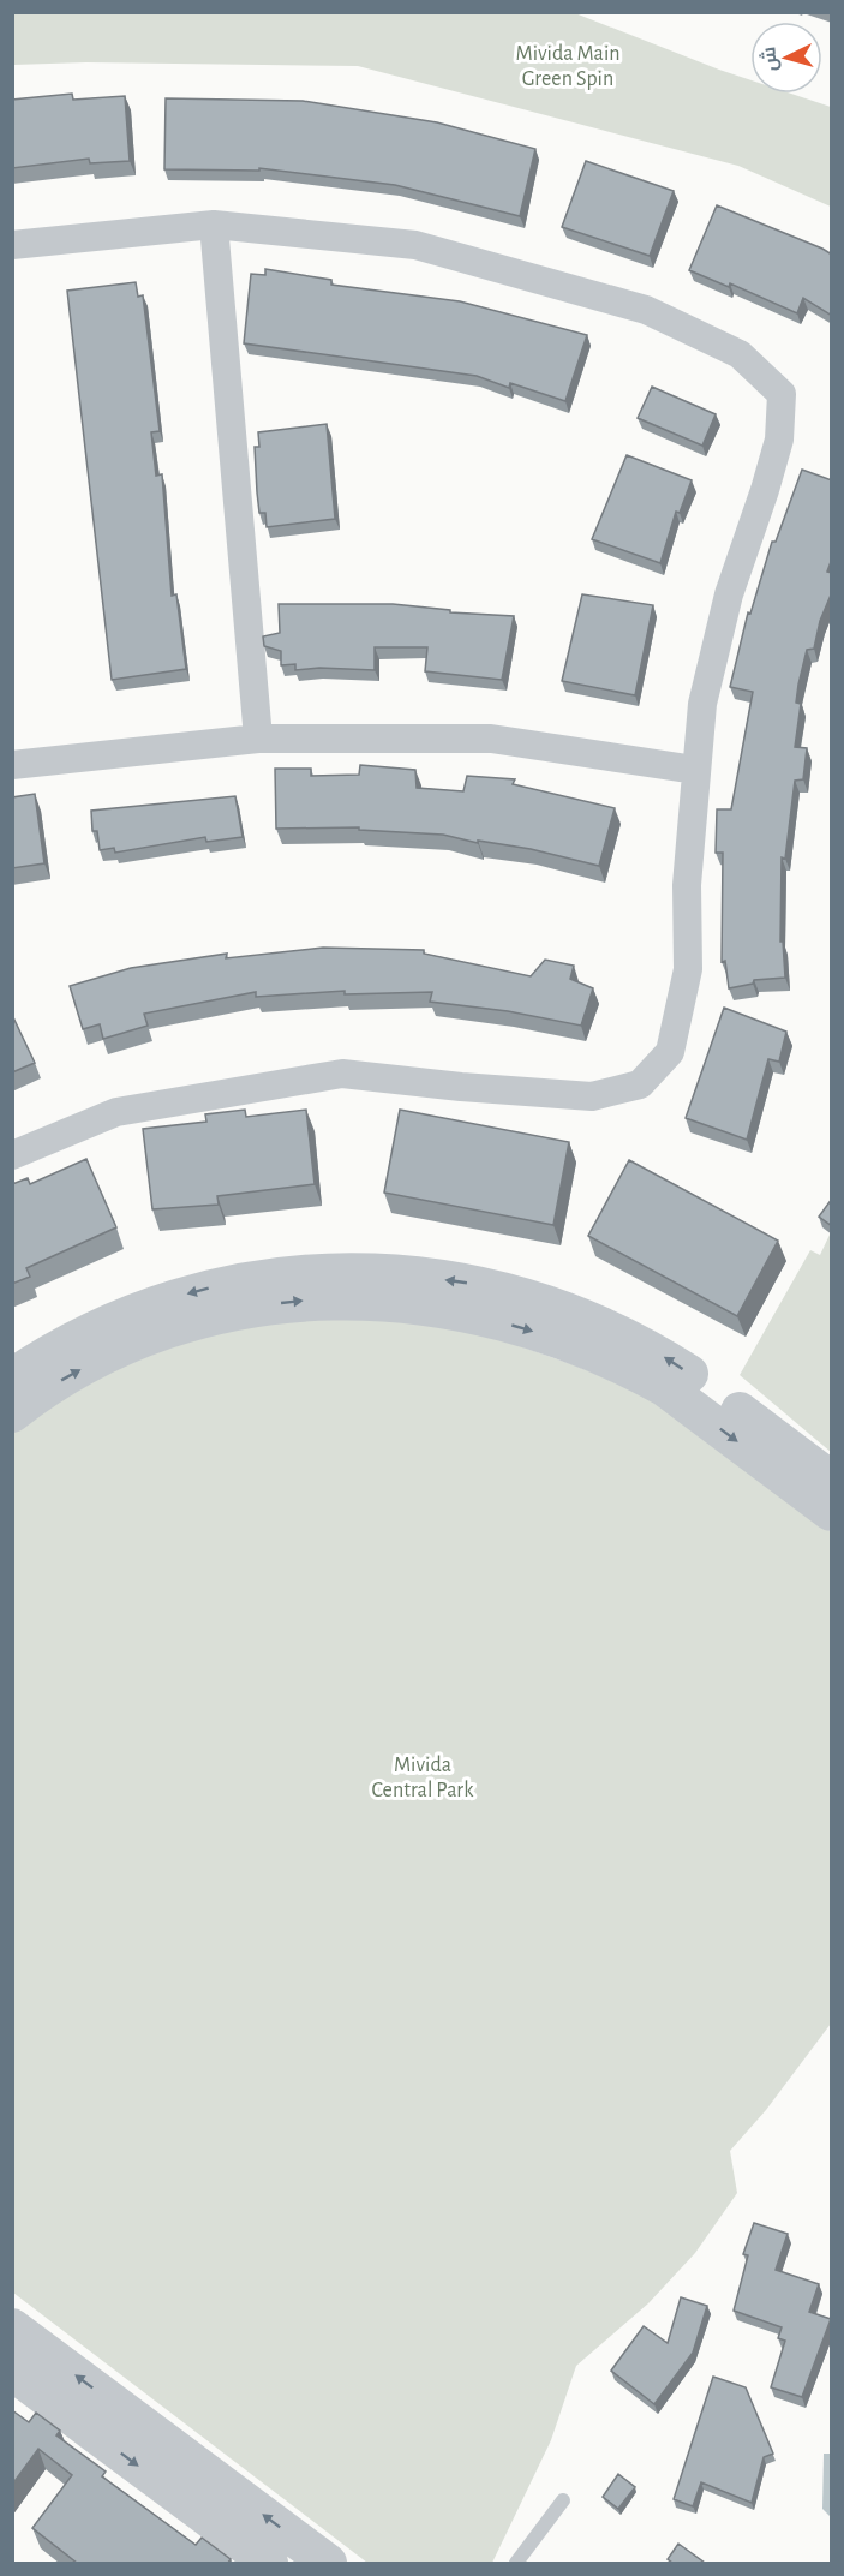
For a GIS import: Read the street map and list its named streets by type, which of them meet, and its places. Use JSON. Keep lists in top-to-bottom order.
{
  "parks": ["Mivida Main Green Spin", "Mivida Central Park"],
  "north": "left"
}
